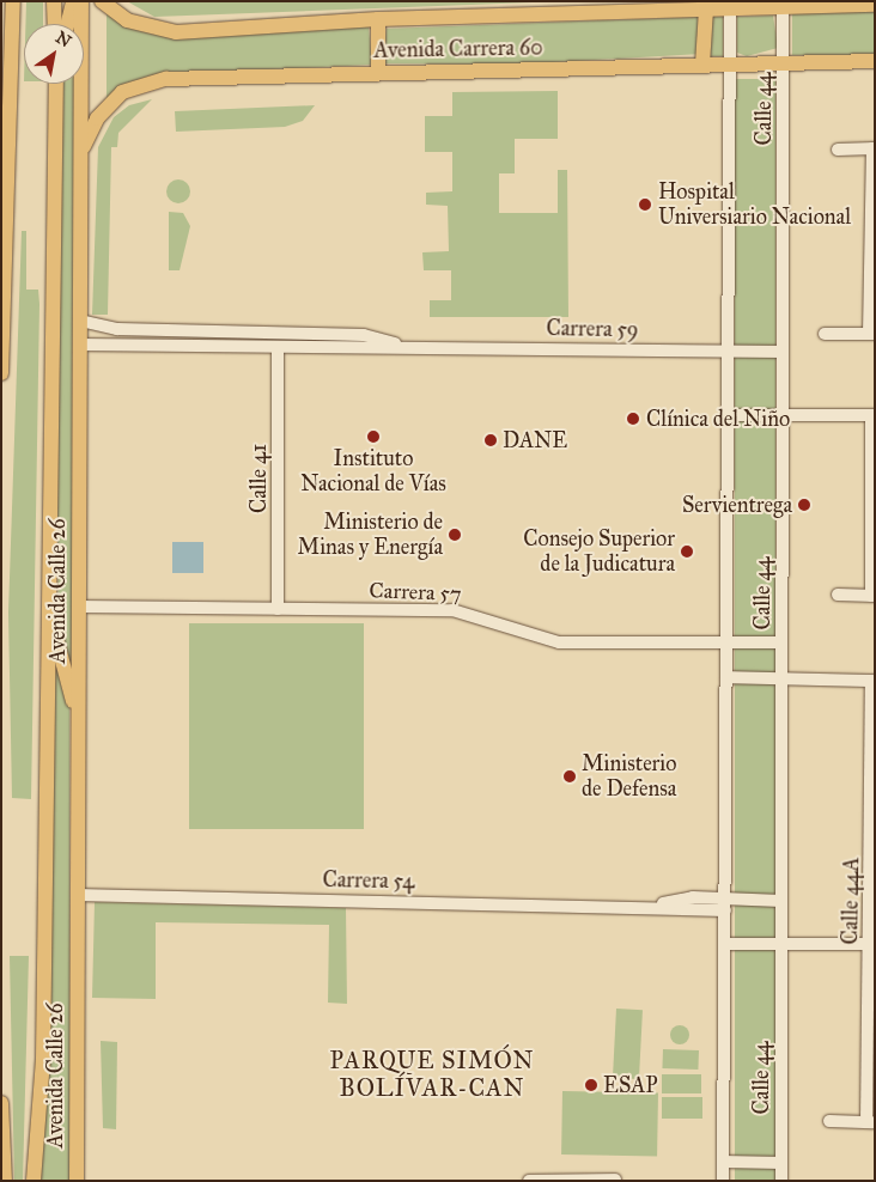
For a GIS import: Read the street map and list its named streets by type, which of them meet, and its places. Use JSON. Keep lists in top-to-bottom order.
{
  "streets": {
    "main road": ["Avenida Carrera 60", "Avenida Calle 26"],
    "street": [
      "Calle 44",
      "Carrera 59",
      "Calle 41",
      "Carrera 57",
      "Carrera 54",
      "Calle 44A"
    ]
  },
  "crossings": [
    ["Avenida Carrera 60", "Calle 44"],
    ["Avenida Carrera 60", "Avenida Calle 26"],
    ["Calle 44", "Carrera 59"],
    ["Calle 44", "Carrera 57"],
    ["Calle 44", "Carrera 54"],
    ["Carrera 59", "Calle 41"],
    ["Carrera 59", "Avenida Calle 26"],
    ["Calle 41", "Carrera 57"],
    ["Avenida Calle 26", "Carrera 57"],
    ["Avenida Calle 26", "Carrera 54"]
  ],
  "districts": ["PARQUE SIMÓN BOLÍVAR-CAN"],
  "places": [
    "Hospital Universiario Nacional",
    "Clínica del Niño",
    "Instituto Nacional de Vías",
    "DANE",
    "Servientrega",
    "Ministerio de Minas y Energía",
    "Consejo Superior de la Judicatura",
    "Ministerio de Defensa",
    "ESAP"
  ],
  "north": "top right"
}
